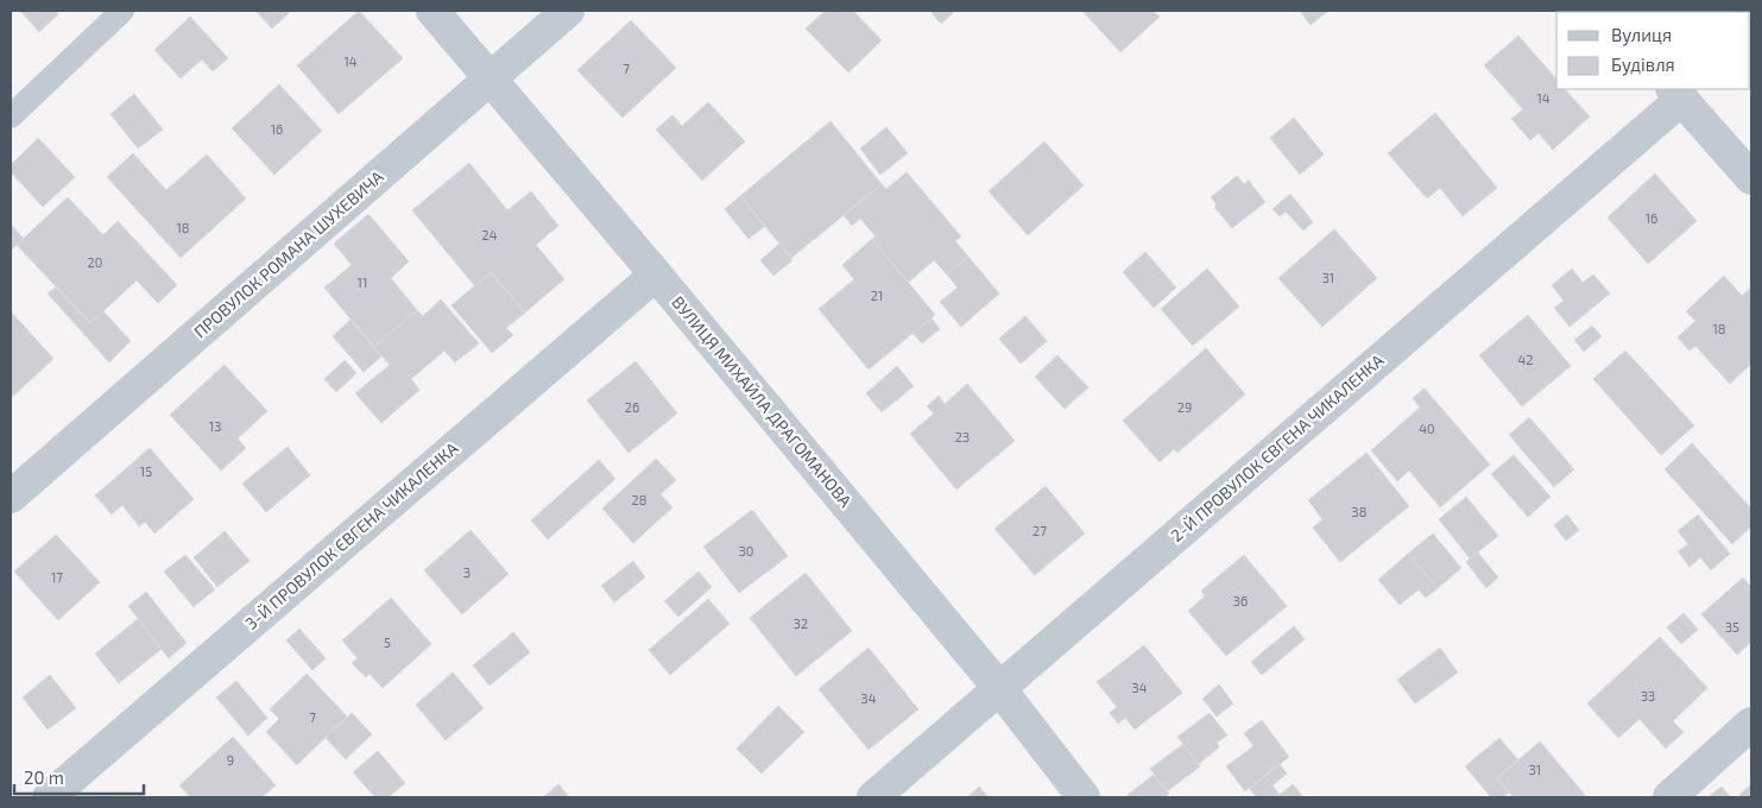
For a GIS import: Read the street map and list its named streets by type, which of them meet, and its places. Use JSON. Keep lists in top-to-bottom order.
{
  "streets": {
    "street": [
      "ПРОВУЛОК РОМАНА ШУХЕВИЧА",
      "ВУЛИЦЯ МИХАЙЛА ДРАГОМАНОВА",
      "2-Й ПРОВУЛОК ЄВГЕНА ЧИКАЛЕНКА",
      "3-Й ПРОВУЛОК ЄВГЕНА ЧИКАЛЕНКА"
    ]
  },
  "crossings": [
    ["ПРОВУЛОК РОМАНА ШУХЕВИЧА", "ВУЛИЦЯ МИХАЙЛА ДРАГОМАНОВА"],
    ["ВУЛИЦЯ МИХАЙЛА ДРАГОМАНОВА", "2-Й ПРОВУЛОК ЄВГЕНА ЧИКАЛЕНКА"],
    ["ВУЛИЦЯ МИХАЙЛА ДРАГОМАНОВА", "3-Й ПРОВУЛОК ЄВГЕНА ЧИКАЛЕНКА"]
  ],
  "house_numbers": [
    "14",
    "7",
    "14",
    "16",
    "16",
    "18",
    "24",
    "20",
    "31",
    "11",
    "21",
    "18",
    "42",
    "26",
    "29",
    "13",
    "40",
    "23",
    "15",
    "28",
    "38",
    "27",
    "30",
    "3",
    "17",
    "36",
    "32",
    "35",
    "5",
    "34",
    "33",
    "34",
    "7",
    "9",
    "31"
  ],
  "legend": ["Вулиця", "Будівля"],
  "scale_bar": "20 m"
}
